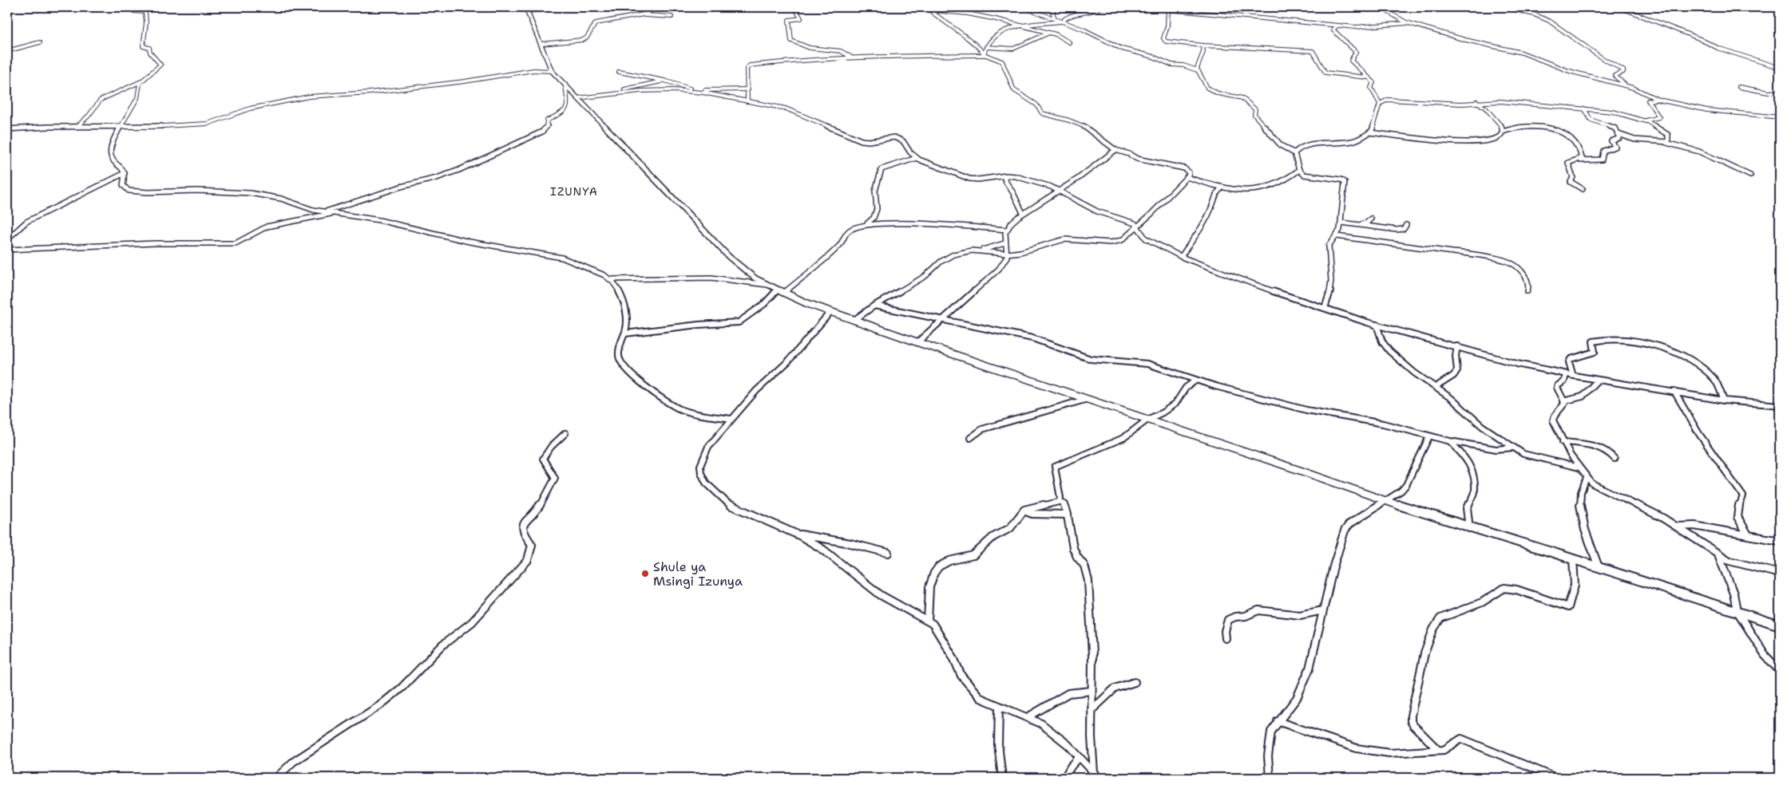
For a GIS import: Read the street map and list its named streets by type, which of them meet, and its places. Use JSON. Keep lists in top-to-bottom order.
{
  "districts": ["IZUNYA"],
  "places": ["Shule ya Msingi Izunya"]
}
